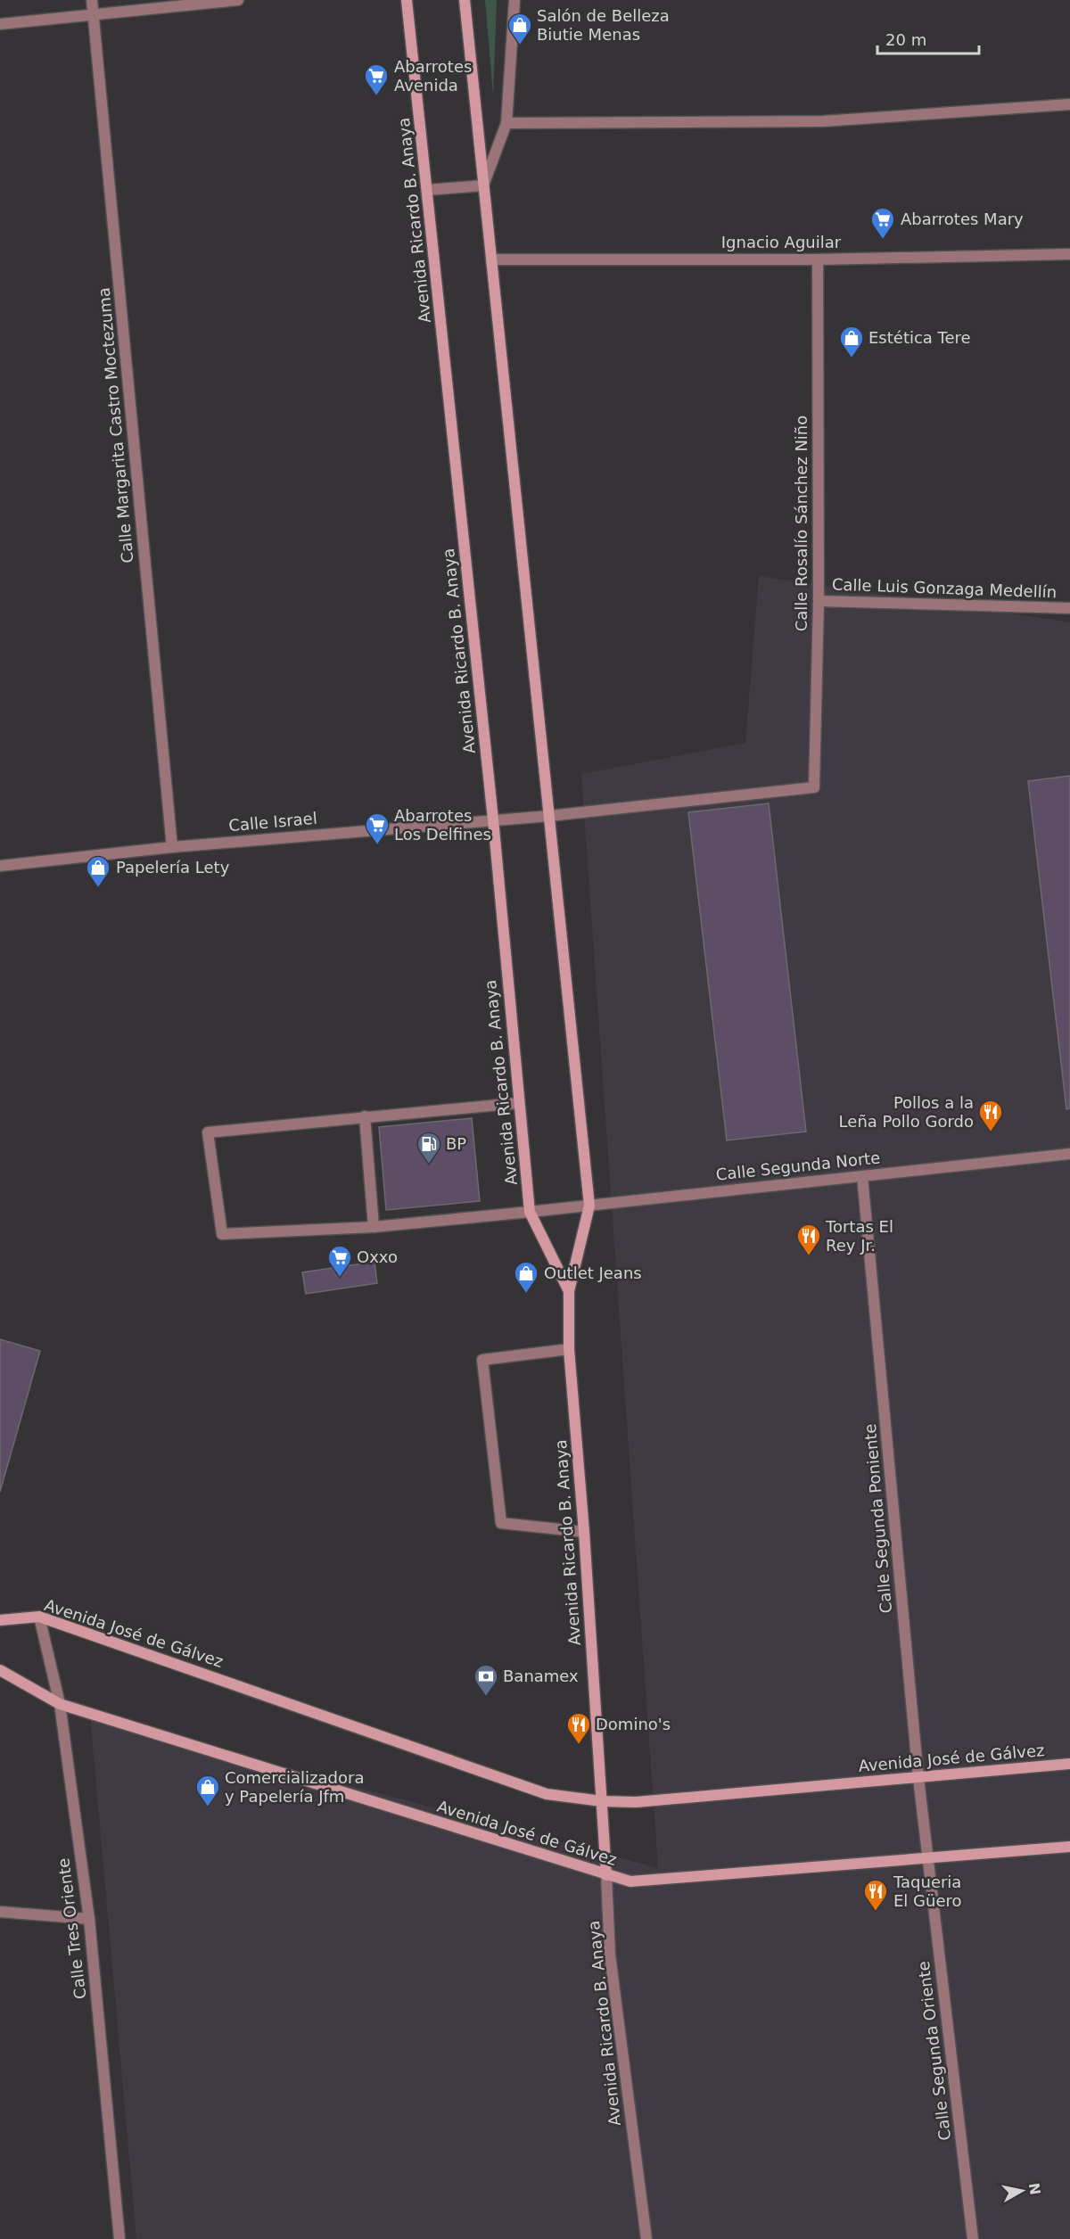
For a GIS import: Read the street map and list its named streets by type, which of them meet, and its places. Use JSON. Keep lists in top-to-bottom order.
{
  "streets": {
    "main road": ["Avenida Ricardo B. Anaya", "Avenida José de Gálvez"],
    "street": [
      "Ignacio Aguilar",
      "Calle Margarita Castro Moctezuma",
      "Calle Rosalío Sánchez Niño",
      "Calle Luis Gonzaga Medellín",
      "Calle Israel",
      "Calle Segunda Norte",
      "Calle Segunda Poniente",
      "Calle Tres Oriente",
      "Calle Segunda Oriente"
    ]
  },
  "crossings": [
    ["Avenida Ricardo B. Anaya", "Ignacio Aguilar"],
    ["Avenida Ricardo B. Anaya", "Calle Israel"],
    ["Avenida Ricardo B. Anaya", "Calle Segunda Norte"],
    ["Avenida Ricardo B. Anaya", "Avenida José de Gálvez"],
    ["Ignacio Aguilar", "Calle Rosalío Sánchez Niño"],
    ["Calle Margarita Castro Moctezuma", "Calle Israel"],
    ["Calle Rosalío Sánchez Niño", "Calle Luis Gonzaga Medellín"],
    ["Calle Rosalío Sánchez Niño", "Calle Israel"],
    ["Calle Segunda Norte", "Calle Segunda Poniente"],
    ["Calle Segunda Poniente", "Avenida José de Gálvez"],
    ["Calle Segunda Poniente", "Calle Segunda Oriente"],
    ["Avenida José de Gálvez", "Calle Tres Oriente"],
    ["Avenida José de Gálvez", "Calle Segunda Oriente"]
  ],
  "places": {
    "shop": [
      "Salón de Belleza Biutie Menas",
      "Estética Tere",
      "Papelería Lety",
      "Outlet Jeans",
      "Comercializadora y Papelería Jfm"
    ],
    "supermarket": [
      "Abarrotes Avenida",
      "Abarrotes Mary",
      "Abarrotes Los Delfines",
      "Oxxo"
    ],
    "restaurant": [
      "Pollos a la Leña Pollo Gordo",
      "Tortas El Rey Jr.",
      "Domino's",
      "Taqueria El Güero"
    ],
    "fuel station": ["BP"],
    "bank": ["Banamex"]
  },
  "scale_bar": "20 m",
  "north": "right"
}
